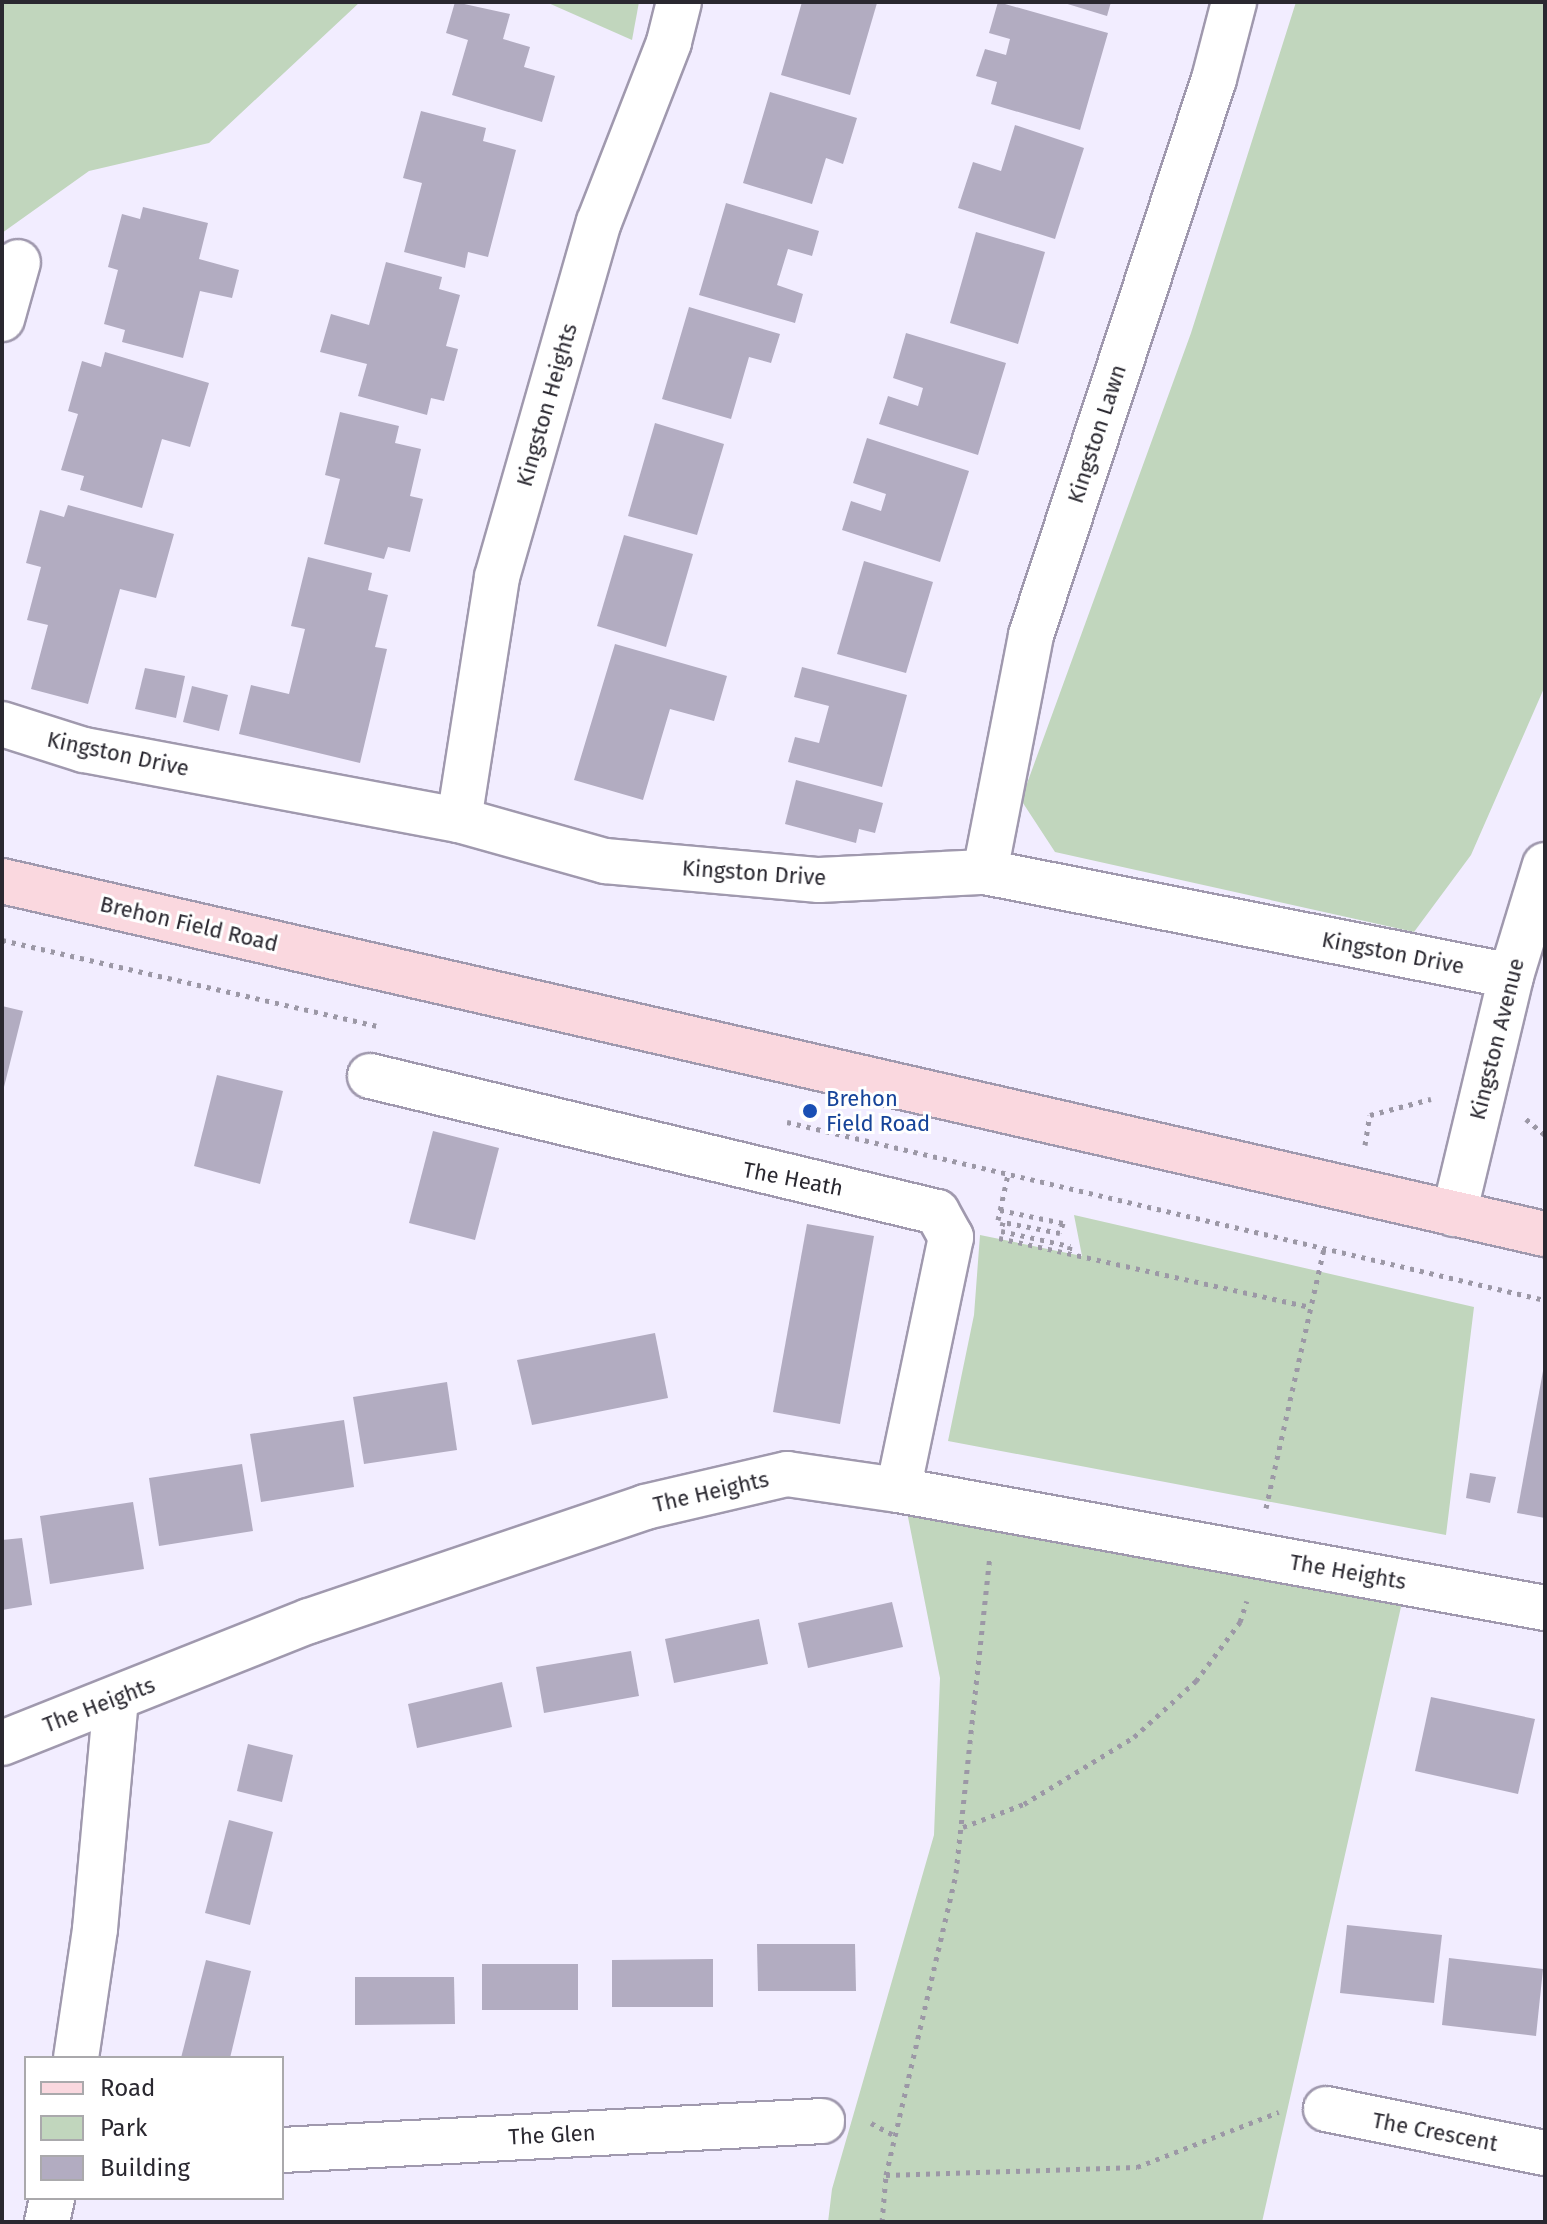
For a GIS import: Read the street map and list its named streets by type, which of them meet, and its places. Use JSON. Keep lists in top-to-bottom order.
{
  "streets": {
    "main road": ["Brehon Field Road"],
    "street": [
      "Kingston Heights",
      "Kingston Lawn",
      "Kingston Drive",
      "Kingston Avenue",
      "The Heath",
      "The Heights",
      "The Crescent",
      "The Glen"
    ]
  },
  "crossings": [
    ["Kingston Heights", "Kingston Drive"],
    ["Kingston Lawn", "Kingston Drive"],
    ["Kingston Drive", "Kingston Avenue"],
    ["Brehon Field Road", "Kingston Avenue"]
  ],
  "places": ["Brehon Field Road"],
  "legend": ["Road", "Park", "Building"]
}
